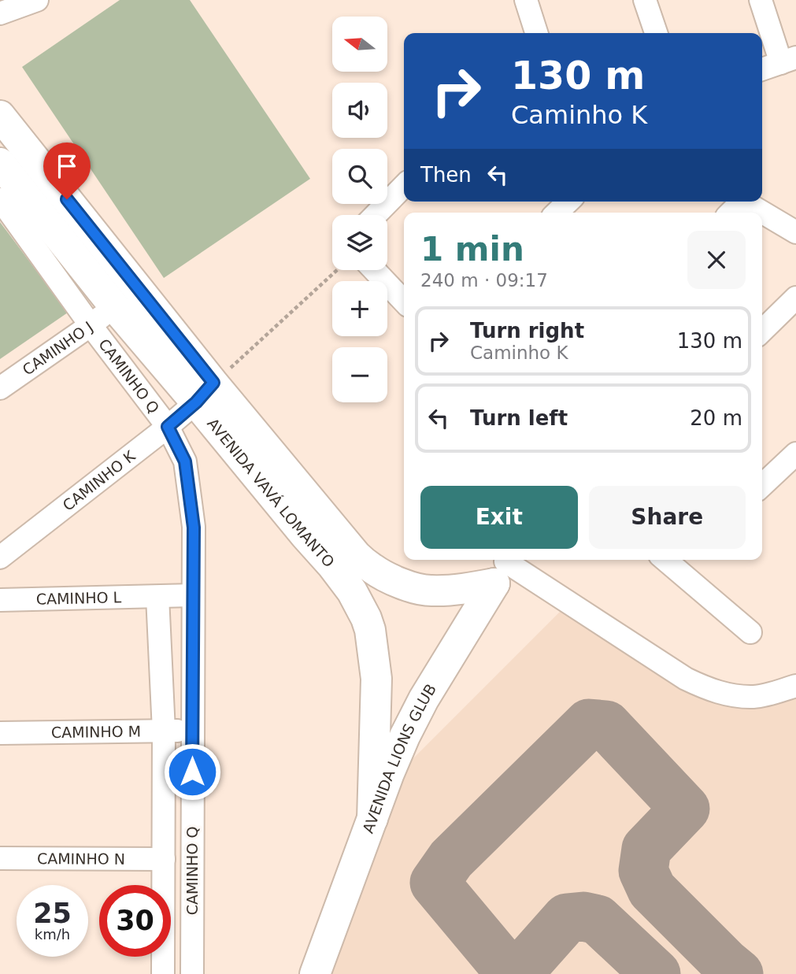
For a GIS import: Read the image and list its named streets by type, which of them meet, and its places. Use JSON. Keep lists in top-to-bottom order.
{
  "streets": {
    "street": [
      "CAMINHO J",
      "CAMINHO Q",
      "CAMINHO K",
      "AVENIDA VAVÁ LOMANTO",
      "CAMINHO L",
      "CAMINHO M",
      "AVENIDA LIONS GLUB",
      "CAMINHO N"
    ]
  },
  "crossings": [
    ["CAMINHO J", "CAMINHO Q"],
    ["CAMINHO J", "AVENIDA VAVÁ LOMANTO"],
    ["CAMINHO Q", "CAMINHO K"],
    ["CAMINHO Q", "CAMINHO L"],
    ["CAMINHO Q", "CAMINHO M"],
    ["CAMINHO Q", "CAMINHO N"],
    ["CAMINHO K", "AVENIDA VAVÁ LOMANTO"],
    ["AVENIDA VAVÁ LOMANTO", "AVENIDA LIONS GLUB"]
  ],
  "north": "left",
  "page": {
    "map_buttons": ["+", "−"],
    "turn": ["130 m", "Caminho K"],
    "then": "Then",
    "heading": ["1 min", "240 m · 09:17"],
    "list": [
      {
        "name": "Turn right",
        "note": "Caminho K",
        "value": "130 m"
      },
      {
        "name": "Turn left",
        "value": "20 m"
      }
    ],
    "buttons": ["Exit", "Share"],
    "speed": "25 km/h",
    "limit": "30"
  }
}
